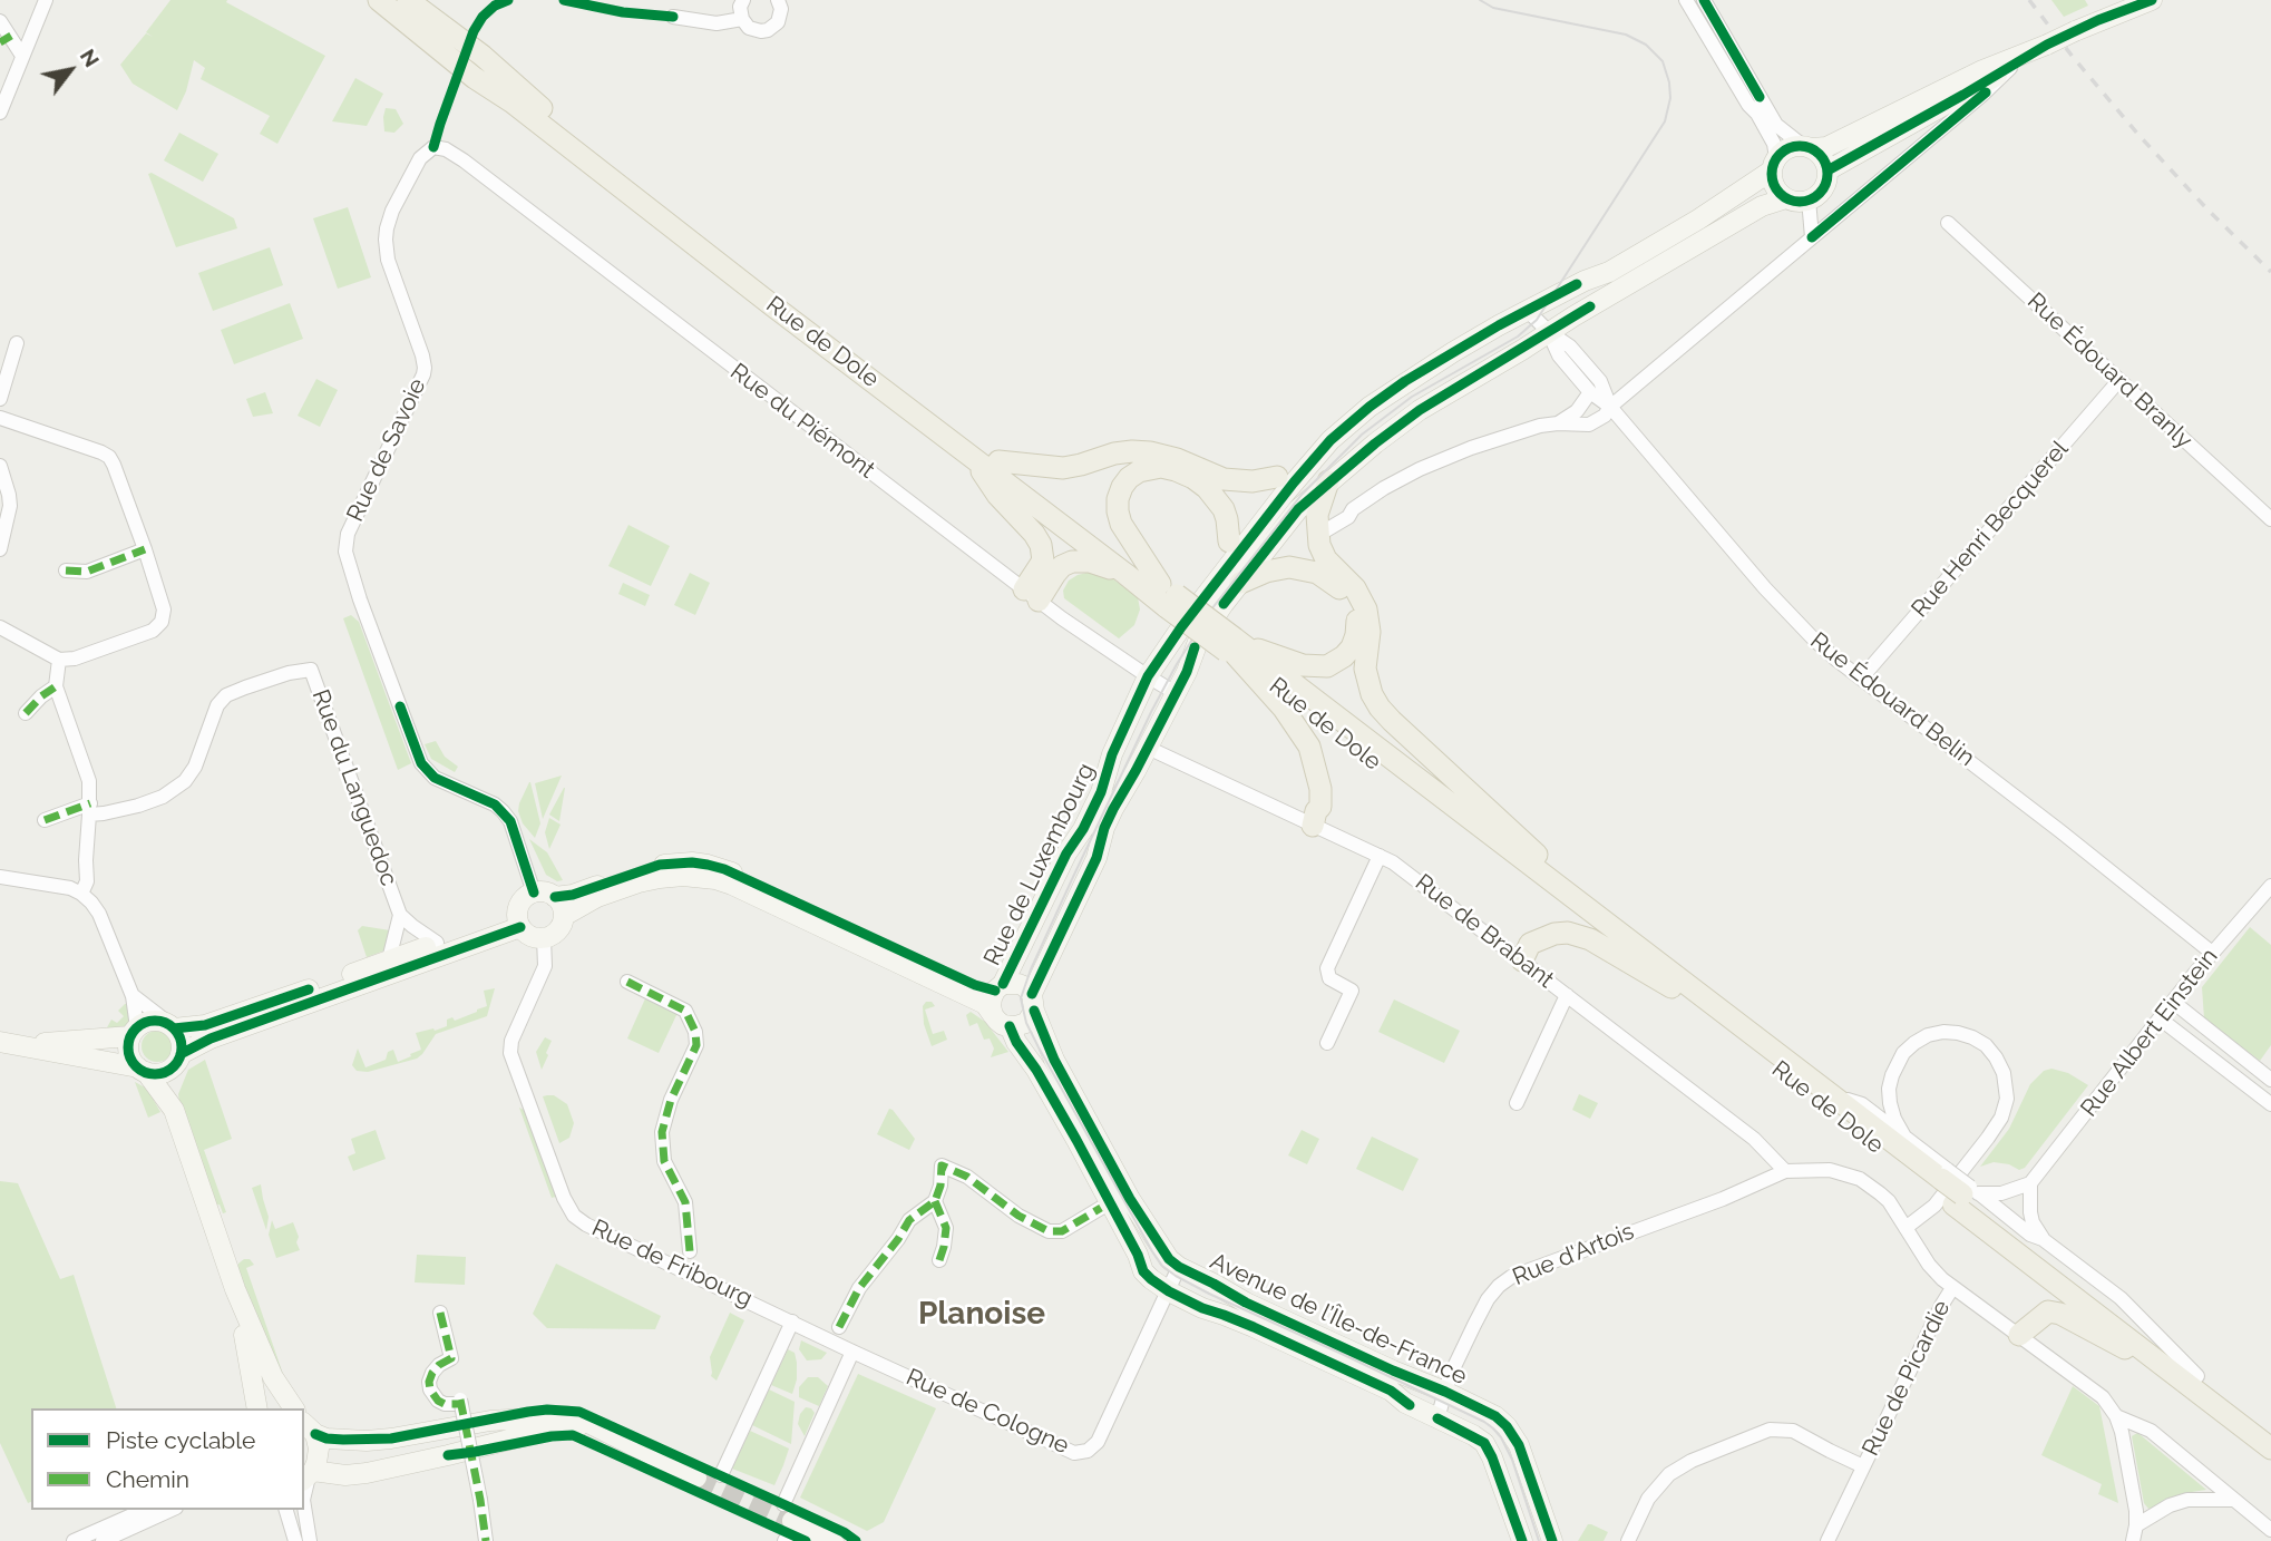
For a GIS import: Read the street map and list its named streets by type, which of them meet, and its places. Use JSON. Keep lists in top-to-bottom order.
{
  "streets": {
    "main road": ["Rue de Dole"],
    "street": [
      "Rue Édouard Branly",
      "Rue du Piémont",
      "Rue de Savoie",
      "Rue Henri Becquerel",
      "Rue Édouard Belin",
      "Rue du Languedoc",
      "Rue de Luxembourg",
      "Rue de Brabant",
      "Rue Albert Einstein",
      "Rue d'Artois",
      "Rue de Fribourg",
      "Avenue de l’Île-de-France",
      "Rue de Picardie",
      "Rue de Cologne"
    ]
  },
  "crossings": [
    ["Rue Édouard Branly", "Rue Henri Becquerel"],
    ["Rue du Piémont", "Rue de Savoie"],
    ["Rue du Piémont", "Rue de Luxembourg"],
    ["Rue de Savoie", "Rue de Fribourg"],
    ["Rue Henri Becquerel", "Rue Édouard Belin"],
    ["Rue Édouard Belin", "Rue Albert Einstein"],
    ["Rue de Luxembourg", "Rue de Brabant"],
    ["Rue de Luxembourg", "Avenue de l’Île-de-France"],
    ["Rue de Brabant", "Rue d'Artois"],
    ["Rue de Brabant", "Rue de Picardie"],
    ["Rue d'Artois", "Avenue de l’Île-de-France"],
    ["Rue d'Artois", "Rue de Picardie"],
    ["Rue de Fribourg", "Rue de Cologne"],
    ["Avenue de l’Île-de-France", "Rue de Cologne"]
  ],
  "districts": ["Planoise"],
  "legend": ["Piste cyclable", "Chemin"],
  "north": "top right"
}
